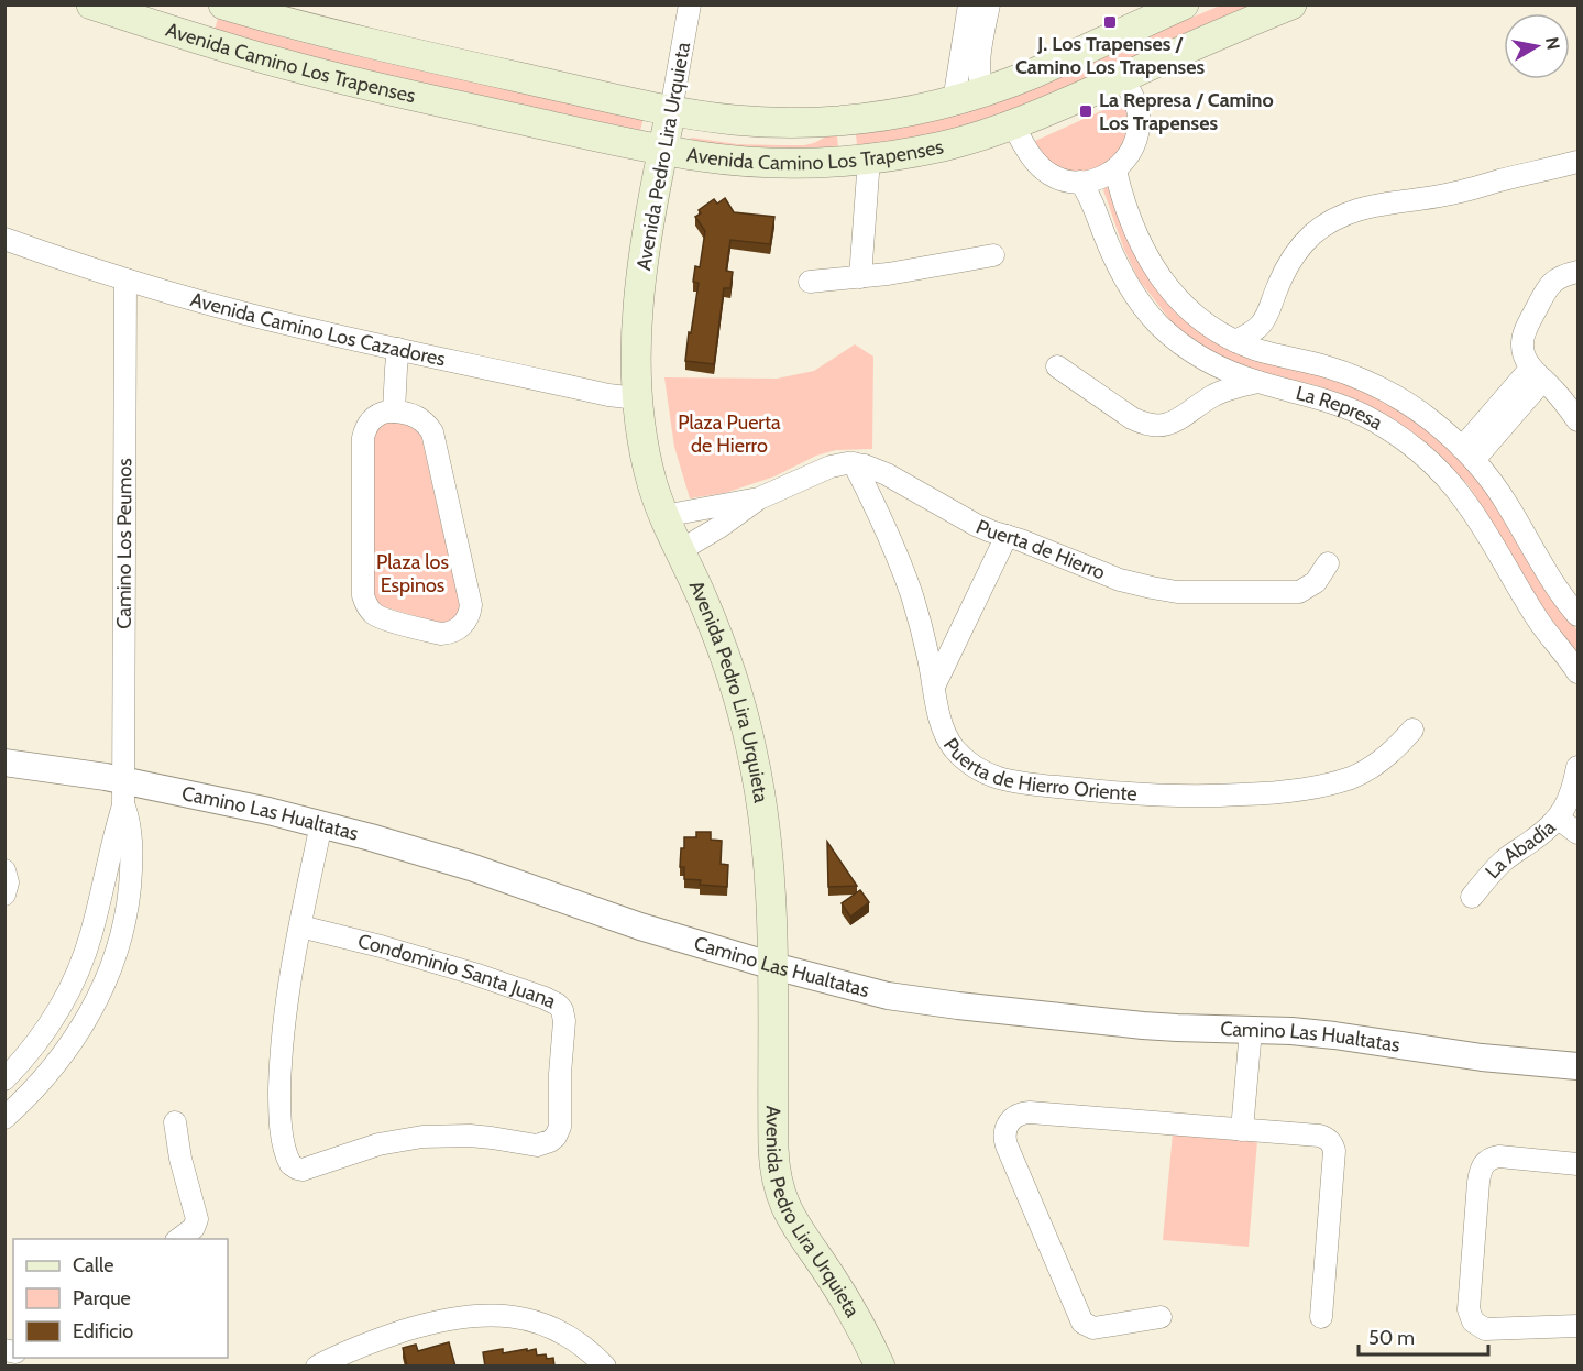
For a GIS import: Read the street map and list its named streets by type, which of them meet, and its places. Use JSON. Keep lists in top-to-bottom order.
{
  "streets": {
    "main road": ["Avenida Camino Los Trapenses", "Avenida Pedro Lira Urquieta"],
    "street": [
      "Avenida Camino Los Cazadores",
      "La Represa",
      "Camino Los Peumos",
      "Puerta de Hierro",
      "Puerta de Hierro Oriente",
      "Camino Las Hualtatas",
      "La Abadía",
      "Condominio Santa Juana"
    ]
  },
  "crossings": [
    ["Avenida Camino Los Trapenses", "Avenida Pedro Lira Urquieta"],
    ["Avenida Pedro Lira Urquieta", "Avenida Camino Los Cazadores"],
    ["Avenida Pedro Lira Urquieta", "Camino Las Hualtatas"],
    ["Avenida Camino Los Cazadores", "Camino Los Peumos"],
    ["Camino Los Peumos", "Camino Las Hualtatas"],
    ["Puerta de Hierro", "Puerta de Hierro Oriente"],
    ["Camino Las Hualtatas", "Condominio Santa Juana"]
  ],
  "parks": ["Plaza Puerta de Hierro", "Plaza los Espinos"],
  "places": {
    "transit": ["J. Los Trapenses / Camino Los Trapenses", "La Represa / Camino Los Trapenses"]
  },
  "legend": ["Calle", "Parque", "Edificio"],
  "scale_bar": "50 m",
  "north": "right"
}
